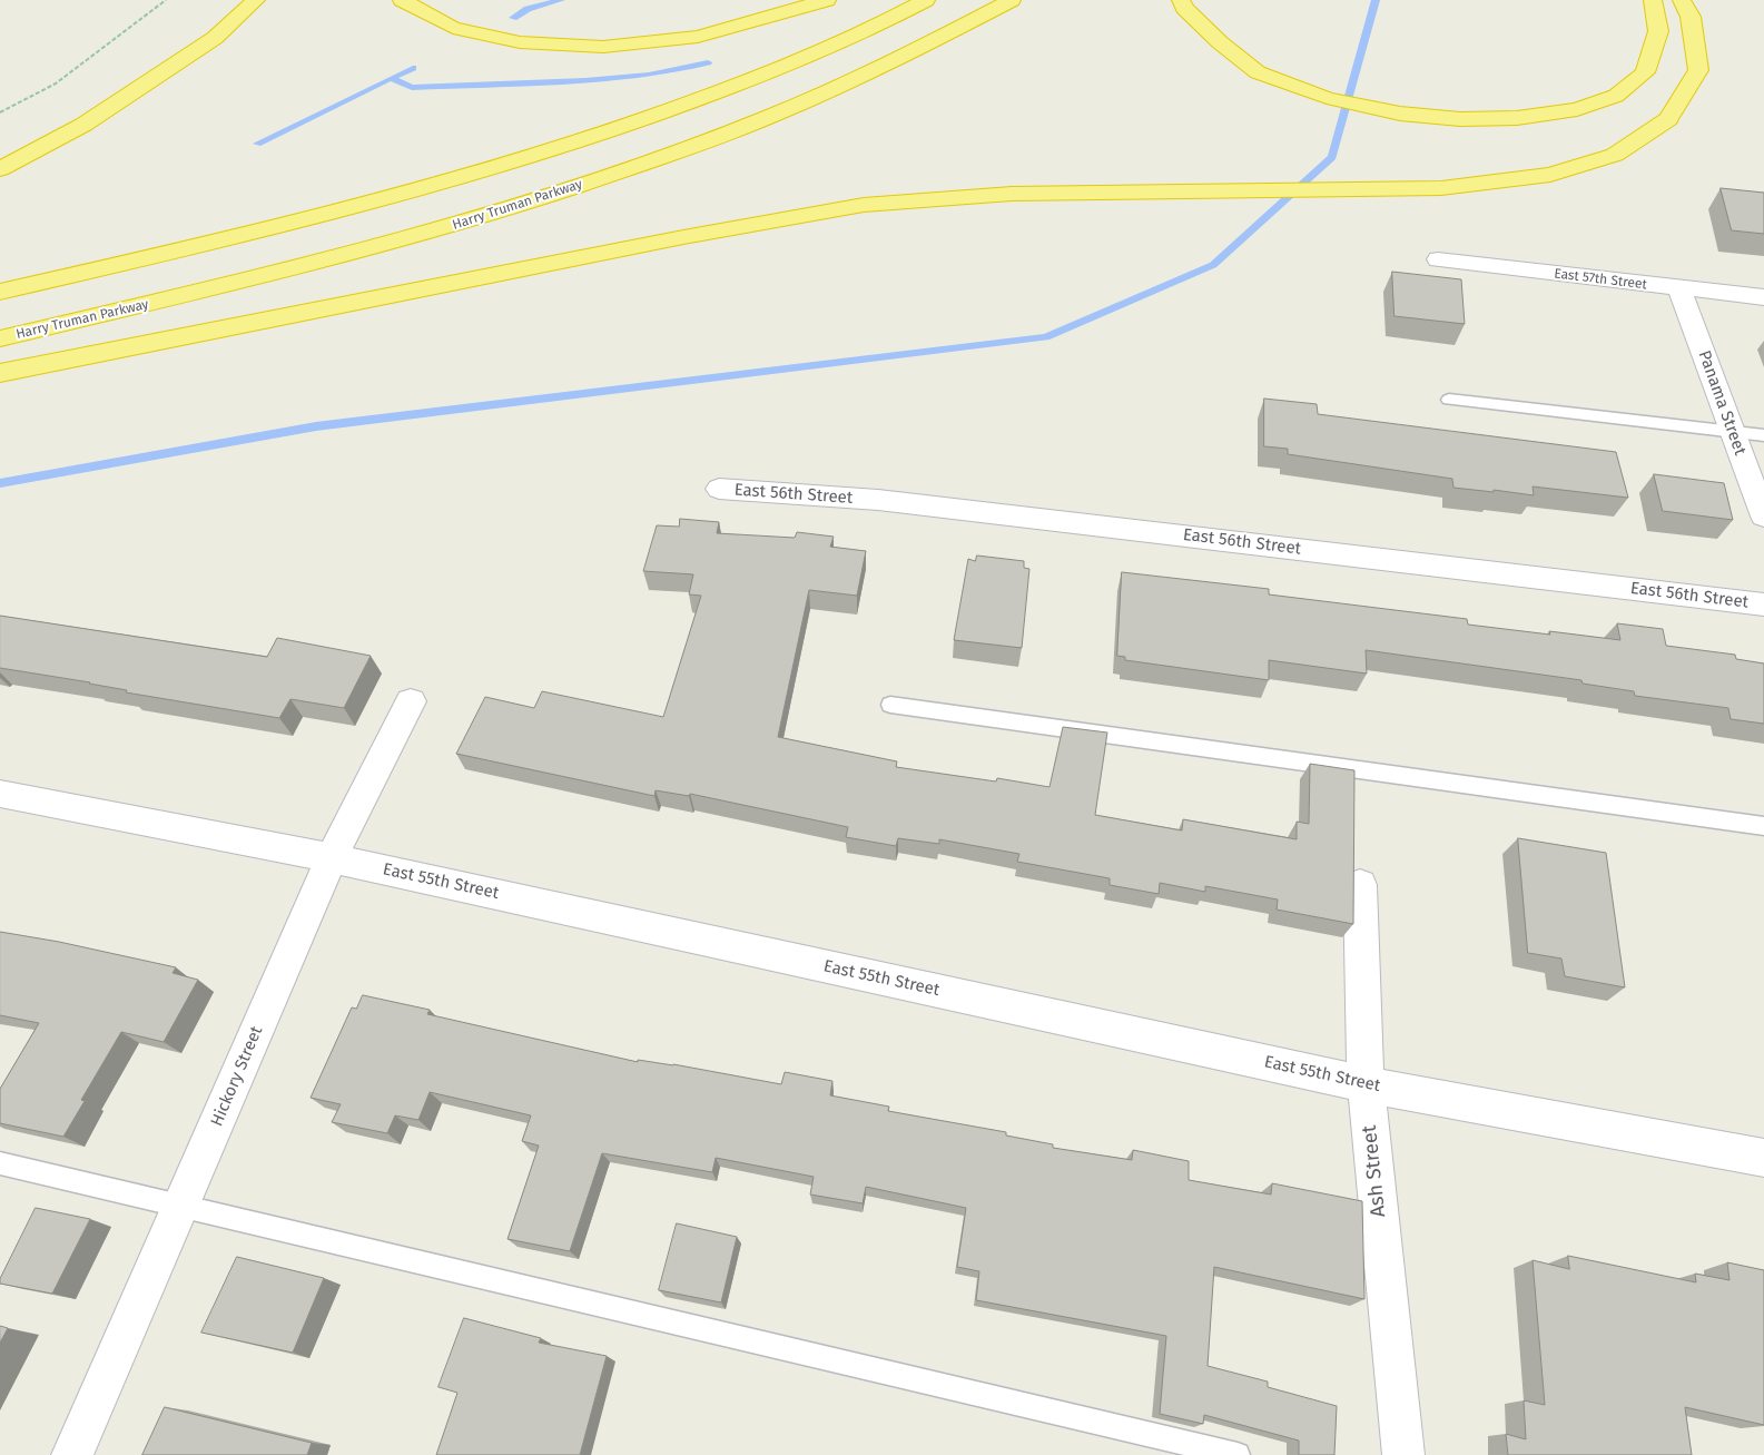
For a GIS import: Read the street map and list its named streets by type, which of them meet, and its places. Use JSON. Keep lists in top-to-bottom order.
{
  "streets": {
    "highway": ["Harry Truman Parkway"],
    "street": [
      "East 57th Street",
      "Panama Street",
      "East 56th Street",
      "East 55th Street",
      "Hickory Street",
      "Ash Street"
    ]
  },
  "crossings": [
    ["East 57th Street", "Panama Street"],
    ["East 55th Street", "Hickory Street"],
    ["East 55th Street", "Ash Street"]
  ]
}
